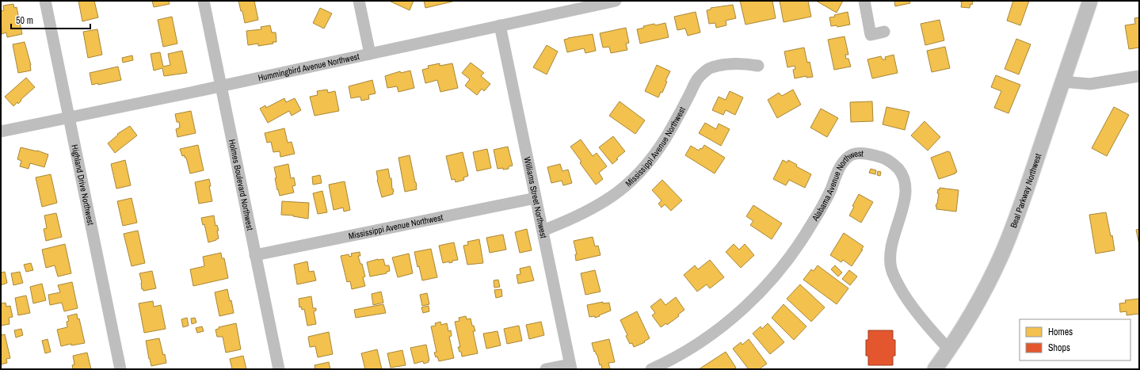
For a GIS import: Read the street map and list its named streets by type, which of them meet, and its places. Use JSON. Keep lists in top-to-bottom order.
{
  "streets": {
    "main road": ["Beal Parkway Northwest"],
    "street": [
      "Hummingbird Avenue Northwest",
      "Mississippi Avenue Northwest",
      "Highland Drive Northwest",
      "Holmes Boulevard Northwest",
      "Alabama Avenue Northwest",
      "Williams Street Northwest"
    ]
  },
  "crossings": [
    ["Hummingbird Avenue Northwest", "Highland Drive Northwest"],
    ["Hummingbird Avenue Northwest", "Holmes Boulevard Northwest"],
    ["Hummingbird Avenue Northwest", "Williams Street Northwest"],
    ["Mississippi Avenue Northwest", "Holmes Boulevard Northwest"],
    ["Mississippi Avenue Northwest", "Williams Street Northwest"],
    ["Alabama Avenue Northwest", "Beal Parkway Northwest"]
  ],
  "legend": ["Homes", "Shops"],
  "scale_bar": "50 m"
}
